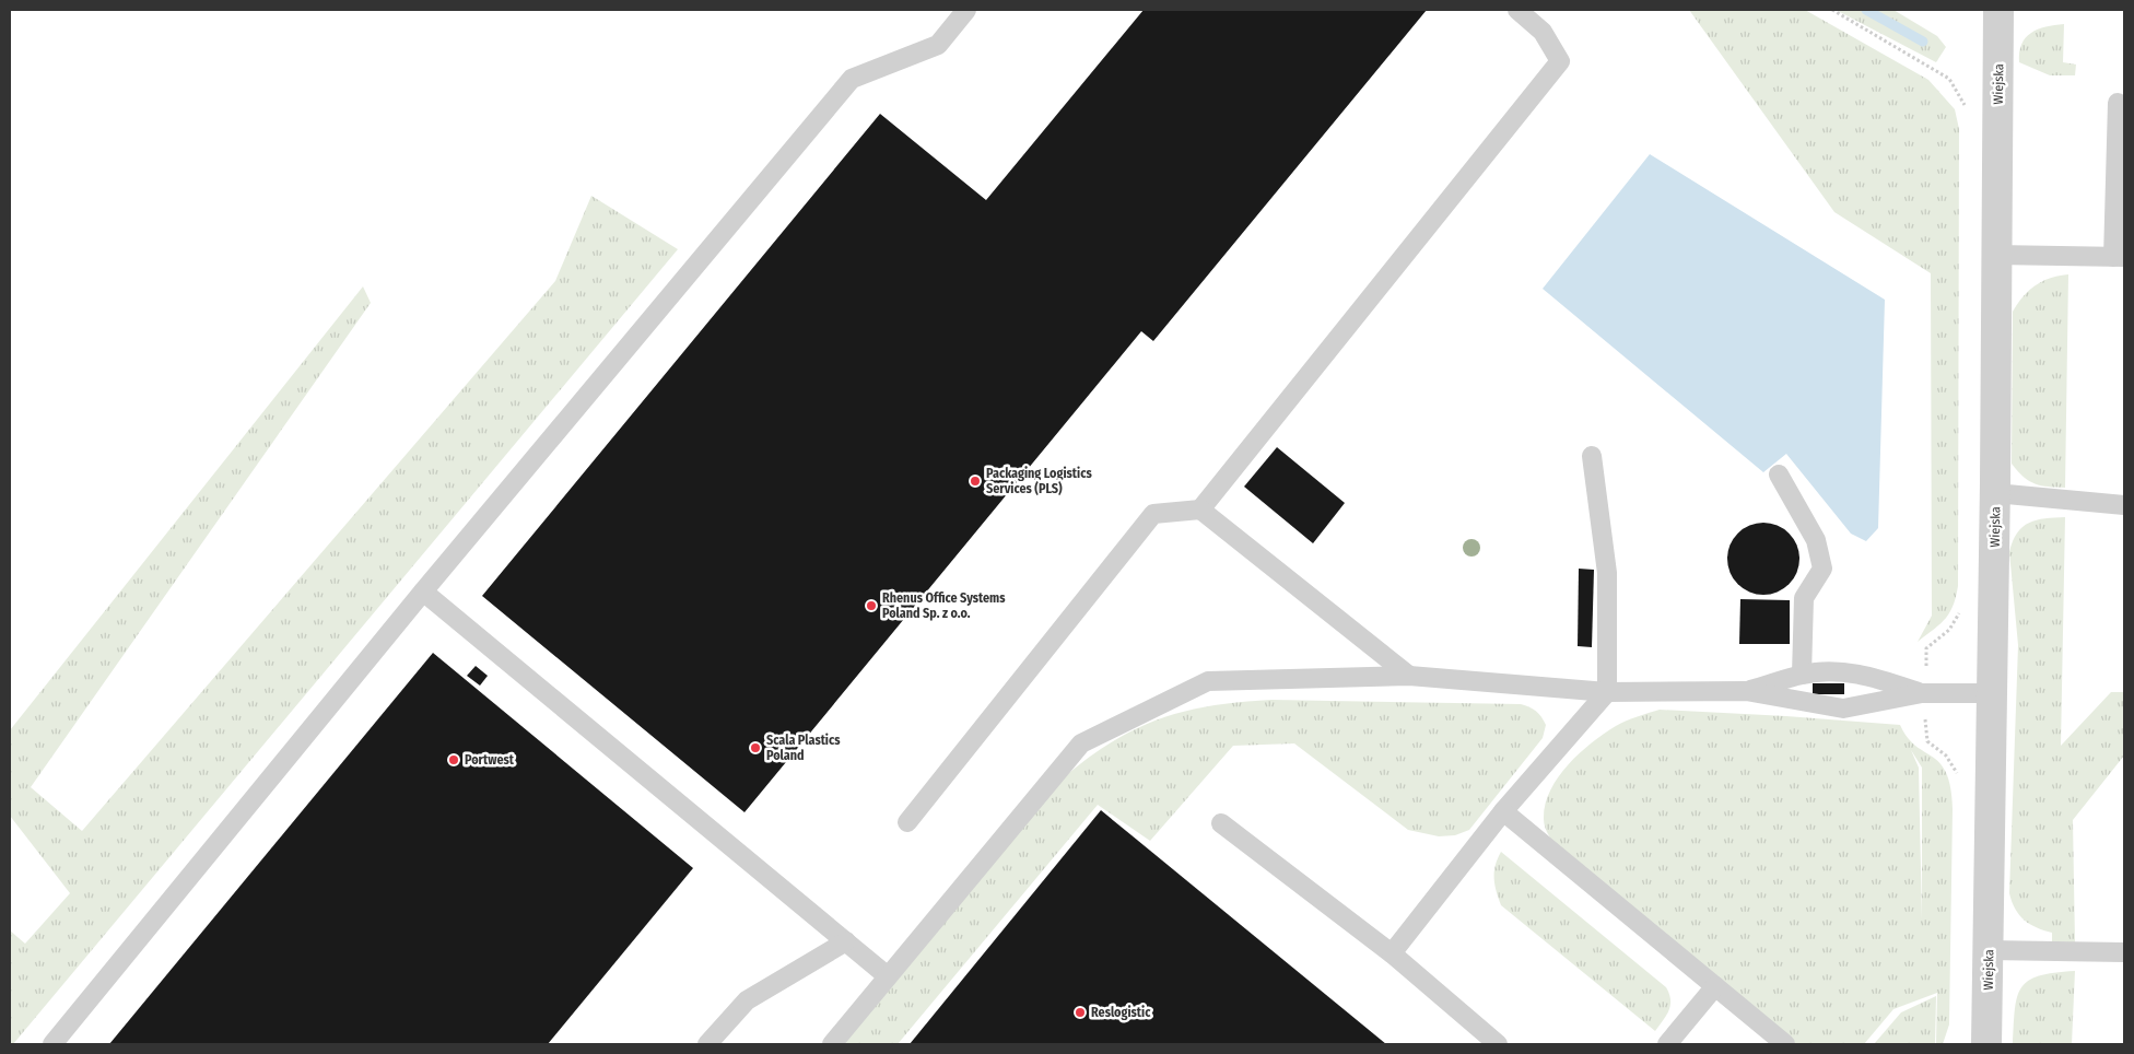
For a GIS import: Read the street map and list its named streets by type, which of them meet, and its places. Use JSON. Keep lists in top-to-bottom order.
{
  "streets": {
    "street": ["Wiejska"]
  },
  "places": [
    "Packaging Logistics Services (PLS)",
    "Rhenus Office Systems Poland Sp. z o.o.",
    "Scala Plastics Poland",
    "Portwest",
    "Reslogistic"
  ]
}
